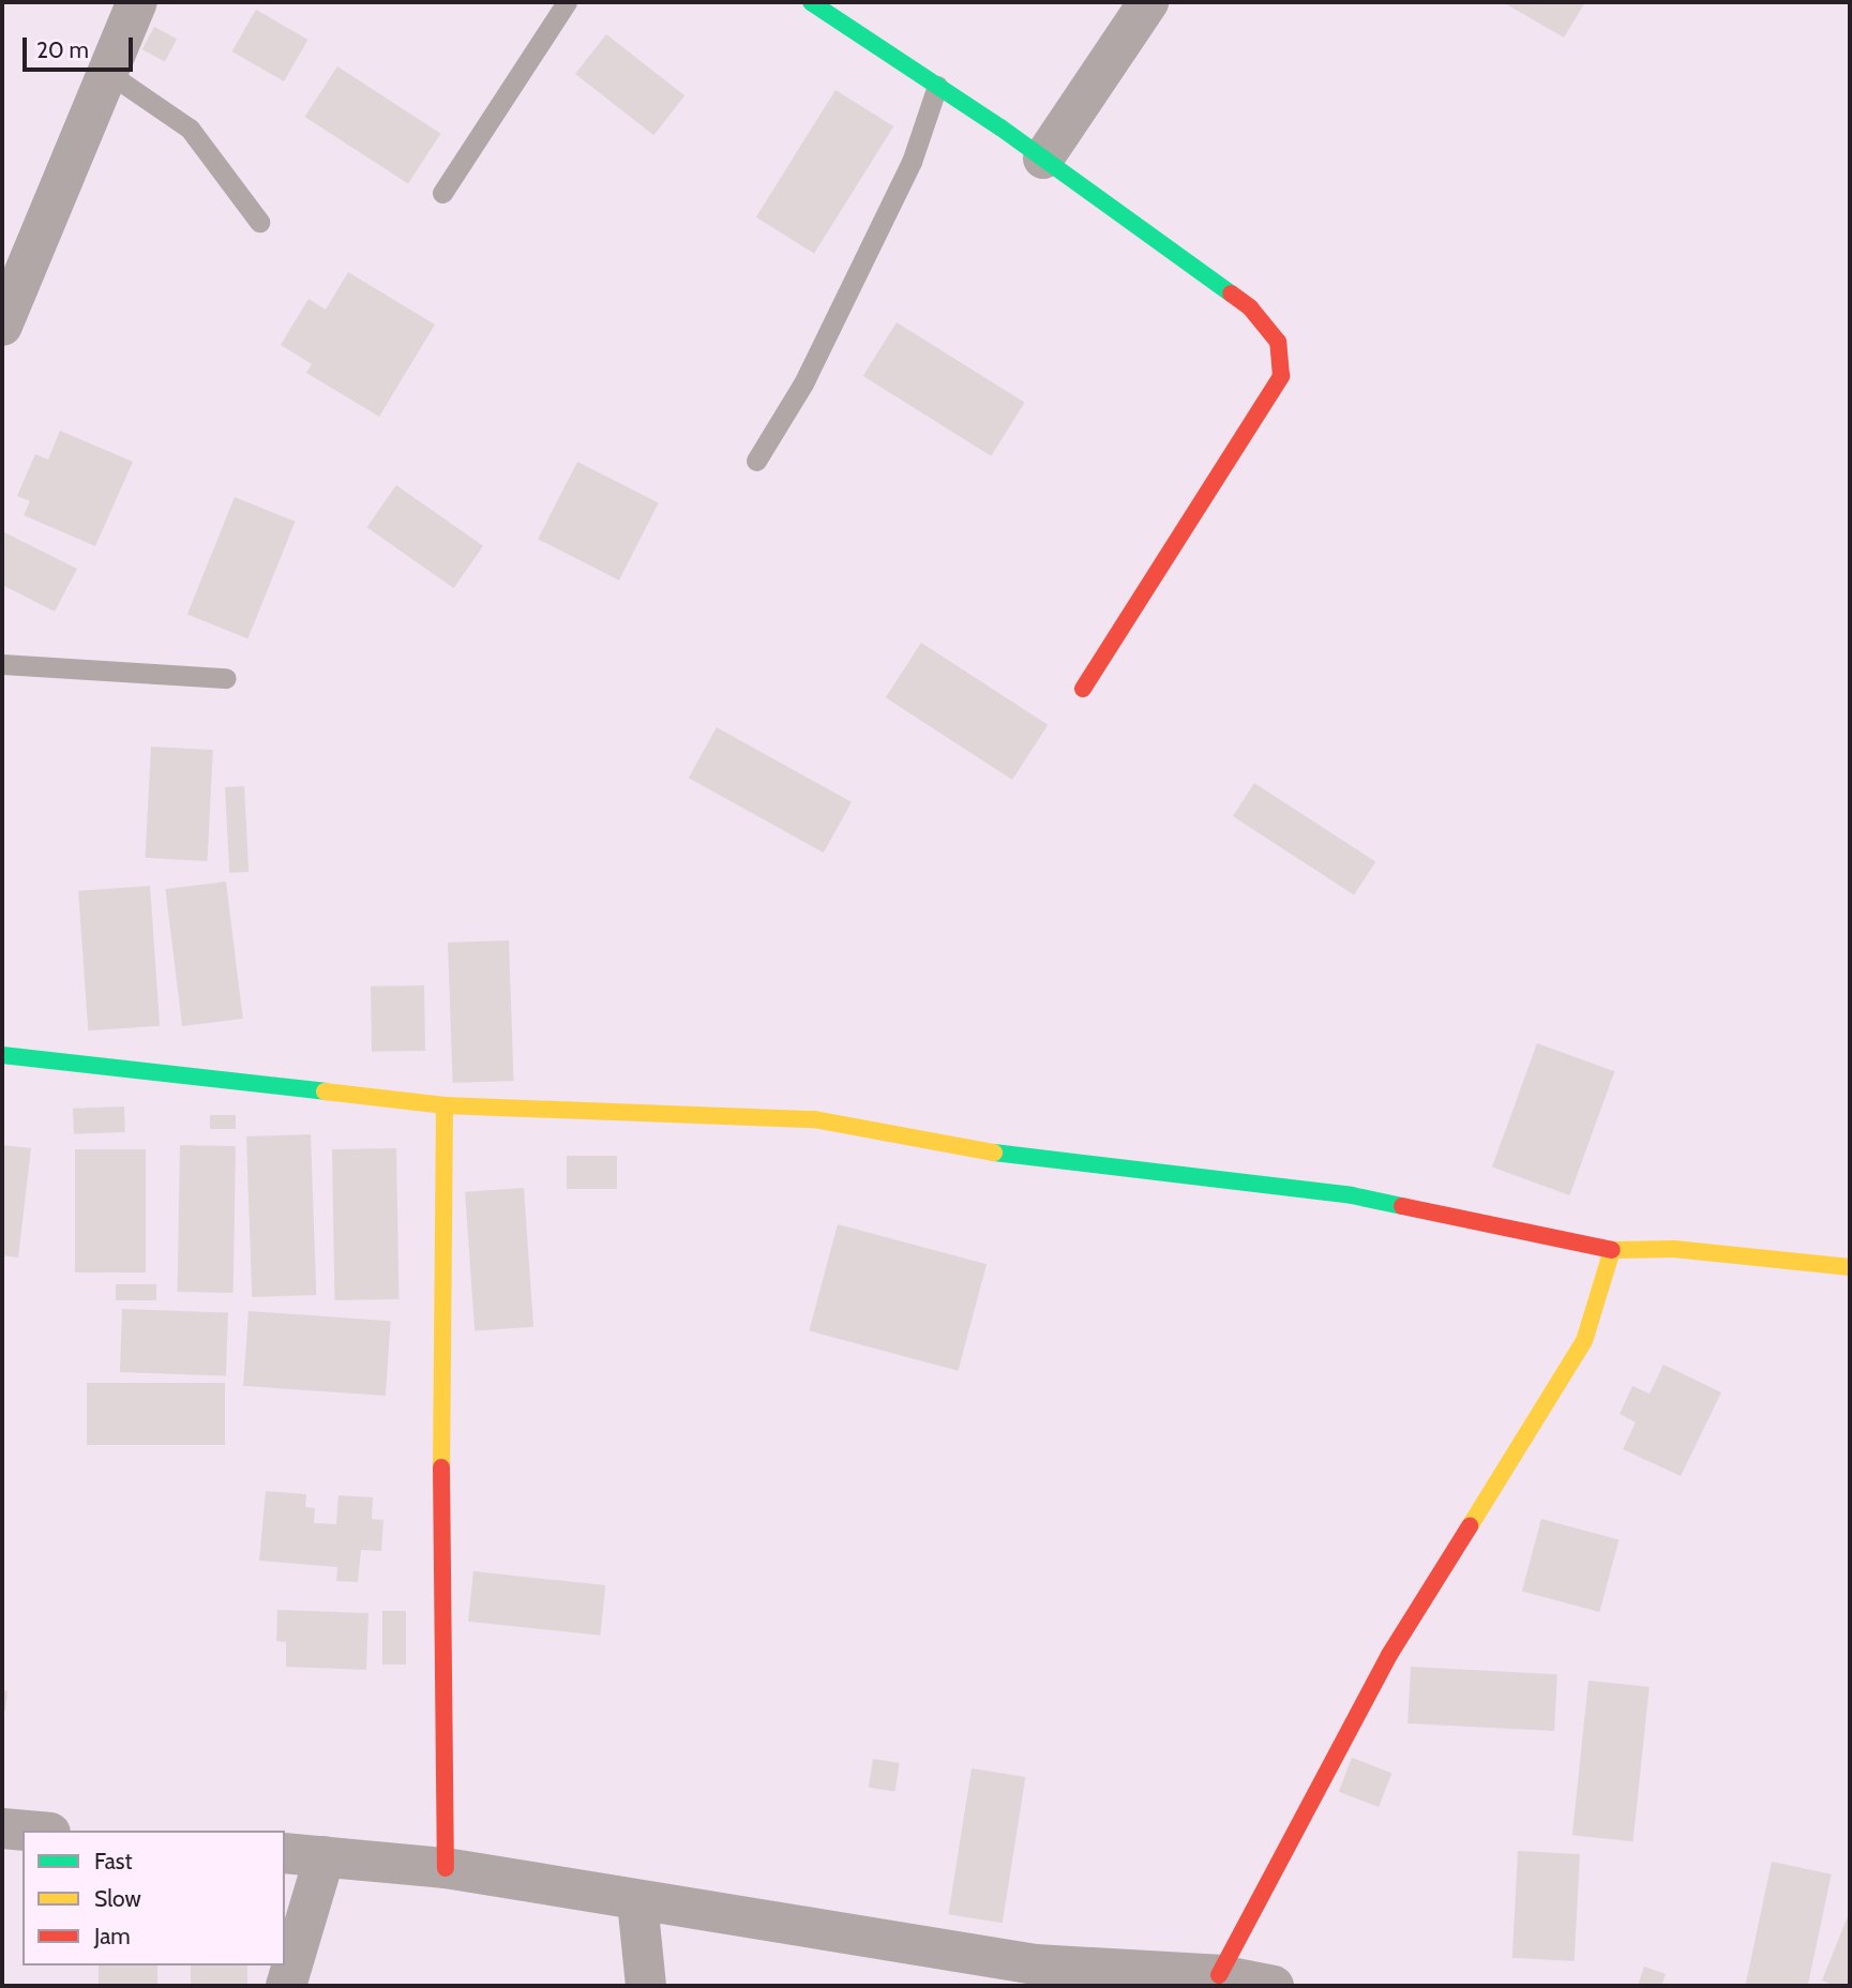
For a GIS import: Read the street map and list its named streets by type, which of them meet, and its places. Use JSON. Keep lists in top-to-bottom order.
{
  "legend": ["Fast", "Slow", "Jam"],
  "scale_bar": "20 m"
}
